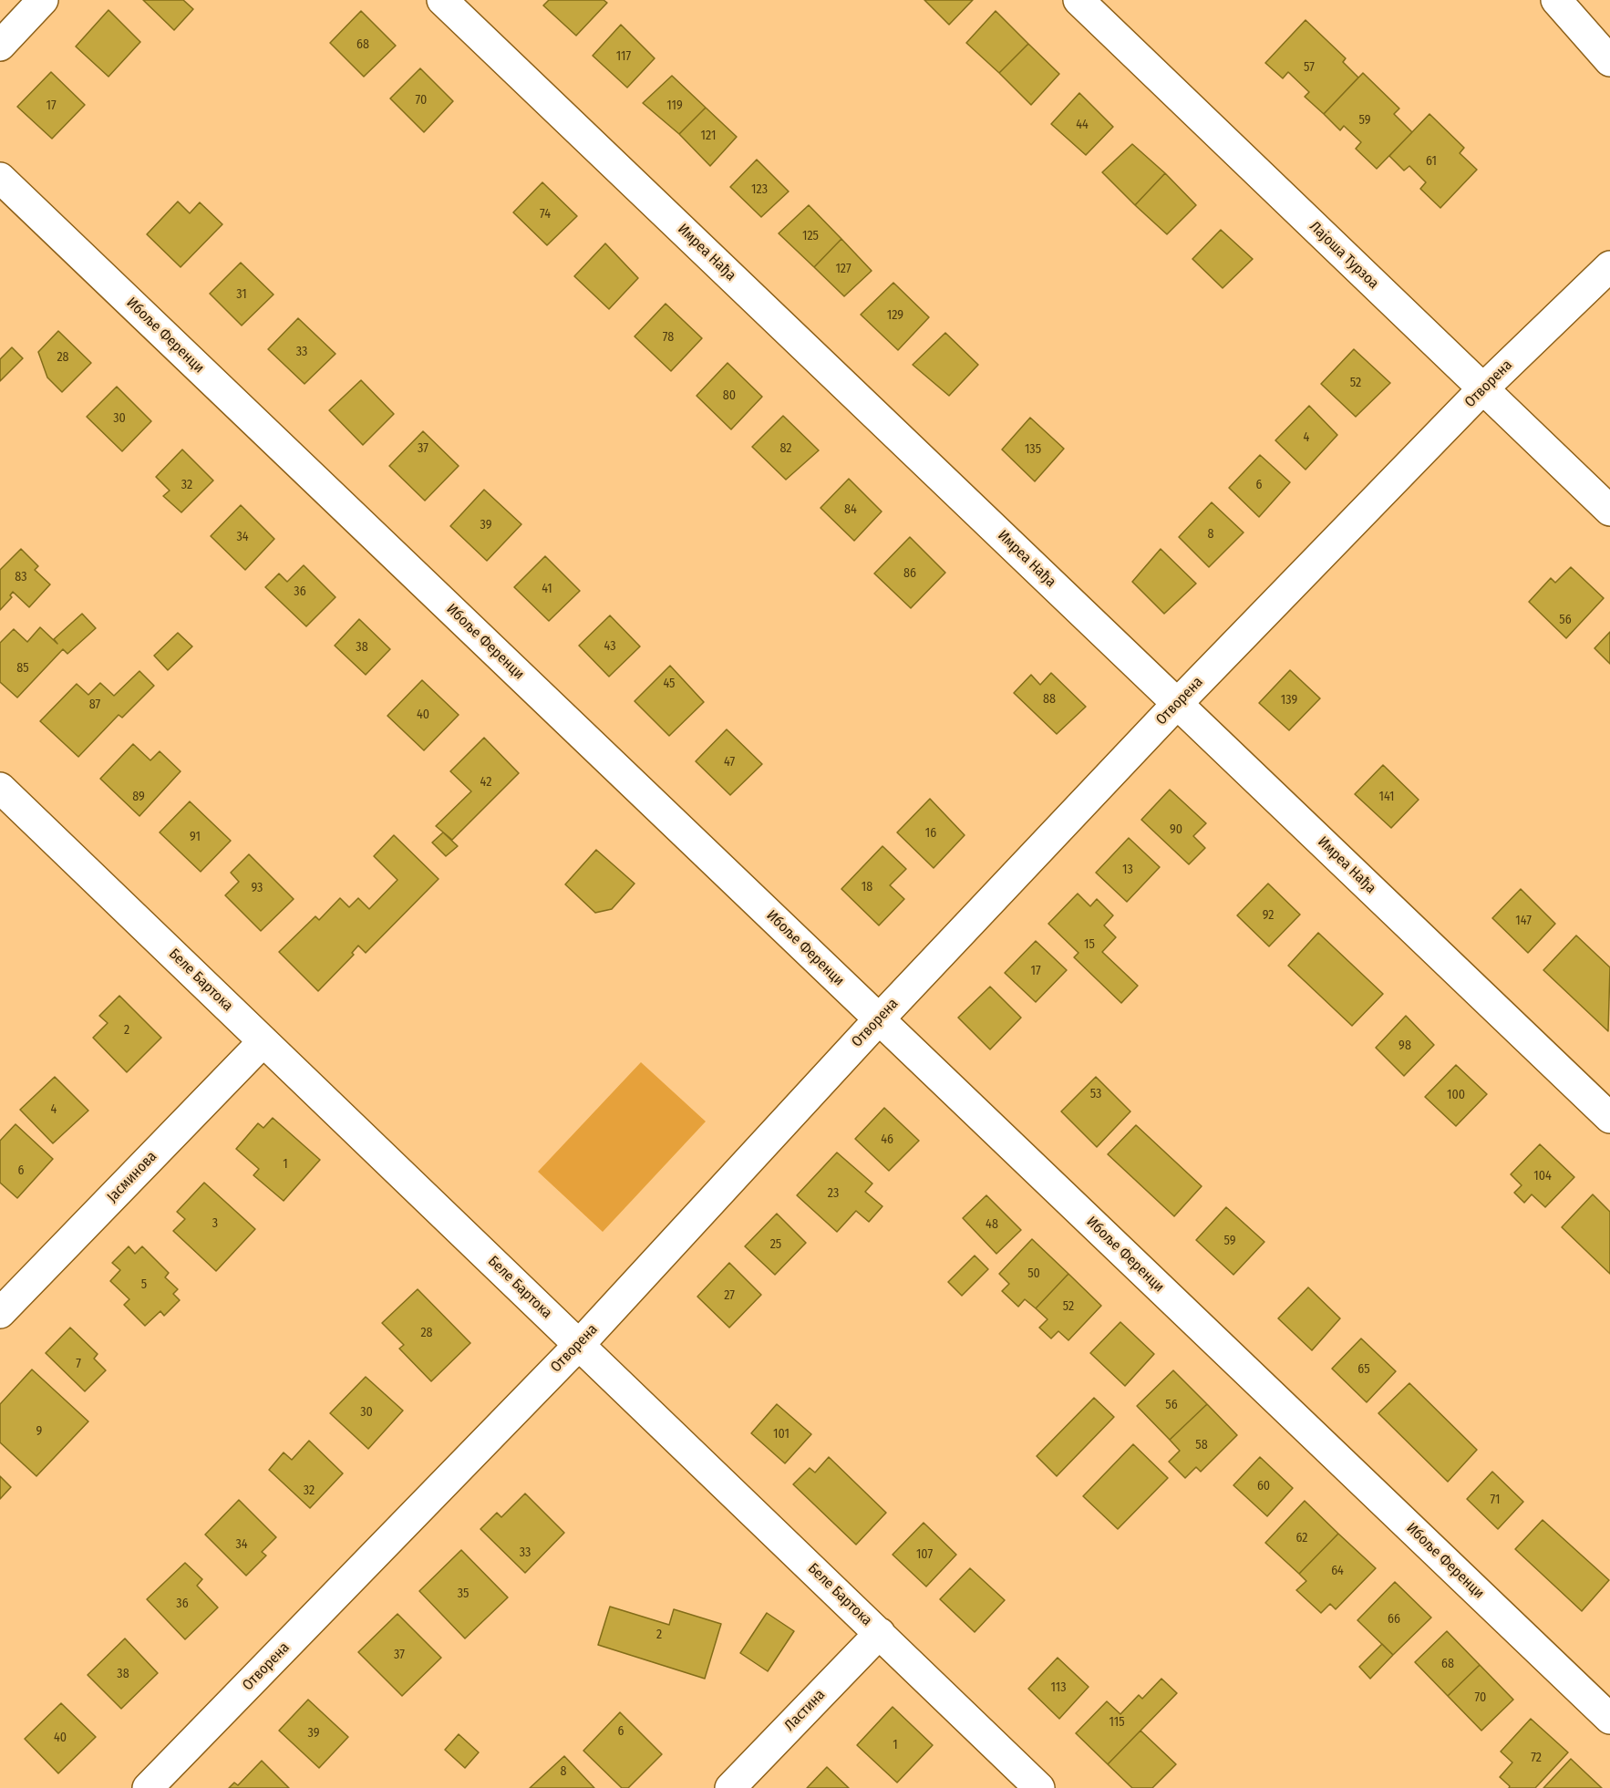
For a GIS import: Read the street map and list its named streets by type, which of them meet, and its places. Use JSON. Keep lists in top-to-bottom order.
{
  "streets": {
    "street": [
      "Имреа Нађа",
      "Лајоша Турзоа",
      "Ибоље Ференци",
      "Отворена",
      "Беле Бартока",
      "Јасминова",
      "Ластина"
    ]
  },
  "crossings": [
    ["Имреа Нађа", "Отворена"],
    ["Лајоша Турзоа", "Отворена"],
    ["Ибоље Ференци", "Отворена"],
    ["Отворена", "Беле Бартока"],
    ["Беле Бартока", "Јасминова"],
    ["Беле Бартока", "Ластина"]
  ],
  "house_numbers": [
    "68",
    "117",
    "57",
    "70",
    "17",
    "119",
    "59",
    "44",
    "121",
    "61",
    "123",
    "74",
    "125",
    "127",
    "31",
    "129",
    "78",
    "33",
    "28",
    "52",
    "80",
    "30",
    "4",
    "37",
    "82",
    "135",
    "32",
    "6",
    "84",
    "39",
    "8",
    "34",
    "86",
    "83",
    "41",
    "36",
    "56",
    "43",
    "38",
    "85",
    "45",
    "88",
    "139",
    "87",
    "40",
    "47",
    "42",
    "89",
    "141",
    "90",
    "16",
    "91",
    "13",
    "18",
    "93",
    "92",
    "147",
    "15",
    "17",
    "2",
    "98",
    "53",
    "100",
    "4",
    "46",
    "1",
    "6",
    "104",
    "23",
    "3",
    "48",
    "59",
    "25",
    "50",
    "5",
    "27",
    "52",
    "28",
    "7",
    "65",
    "56",
    "30",
    "9",
    "101",
    "58",
    "60",
    "32",
    "71",
    "62",
    "34",
    "33",
    "107",
    "64",
    "35",
    "36",
    "66",
    "2",
    "37",
    "68",
    "38",
    "113",
    "70",
    "115",
    "6",
    "39",
    "40",
    "1",
    "72",
    "8"
  ]
}
